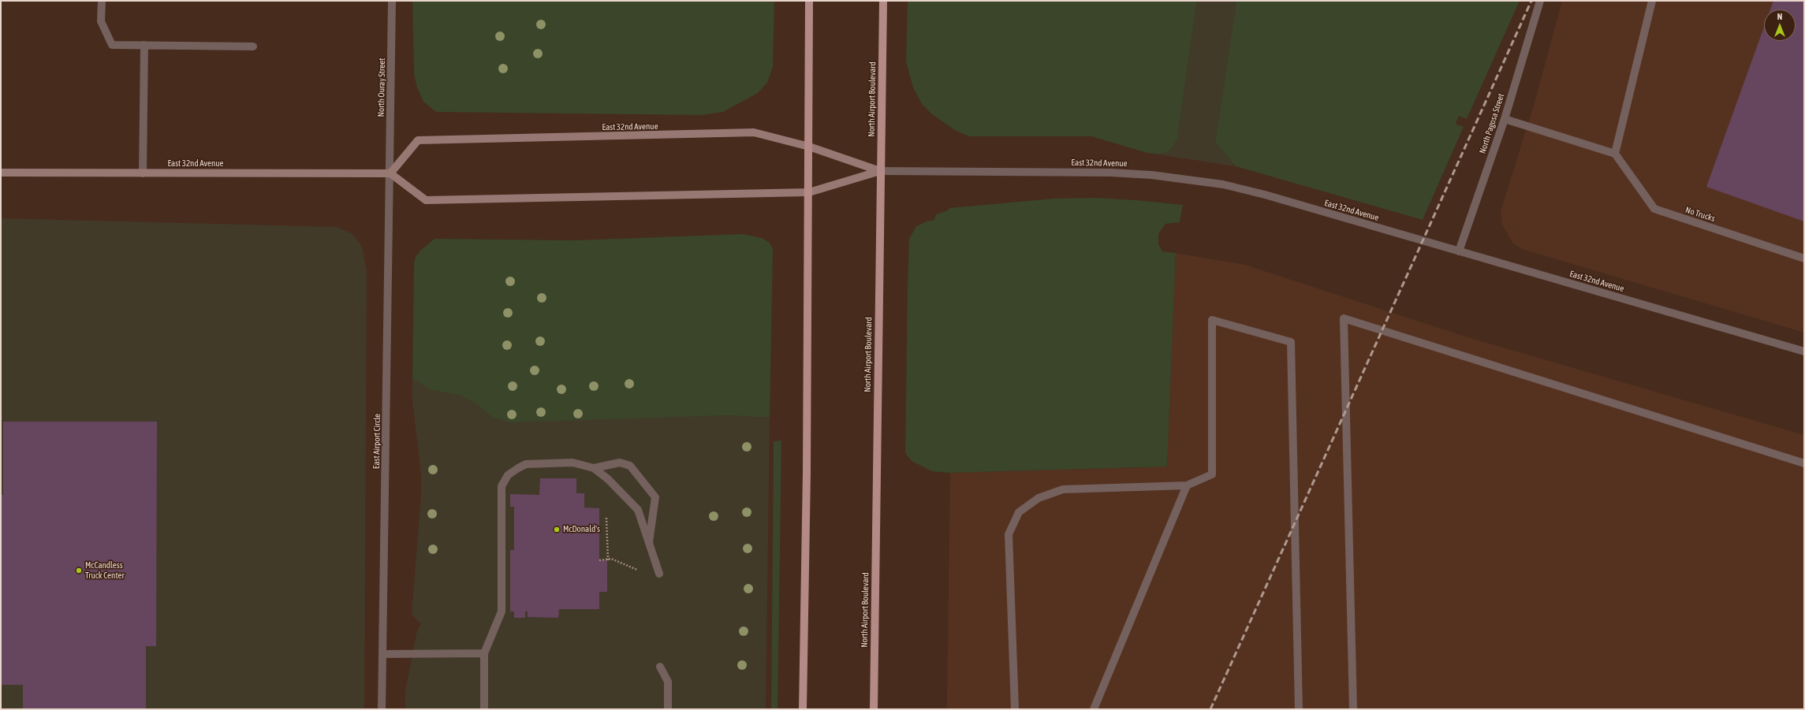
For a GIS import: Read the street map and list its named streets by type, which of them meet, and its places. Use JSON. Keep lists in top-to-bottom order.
{
  "streets": {
    "main road": ["North Airport Boulevard"],
    "street": [
      "North Ouray Street",
      "North Pagosa Street",
      "East 32nd Avenue",
      "No Trucks",
      "East Airport Circle"
    ]
  },
  "crossings": [
    ["North Ouray Street", "East 32nd Avenue"],
    ["North Ouray Street", "East Airport Circle"],
    ["North Airport Boulevard", "East 32nd Avenue"],
    ["North Pagosa Street", "East 32nd Avenue"],
    ["East 32nd Avenue", "East Airport Circle"]
  ],
  "places": ["McDonald's", "McCandless Truck Center"],
  "north": "top"
}
